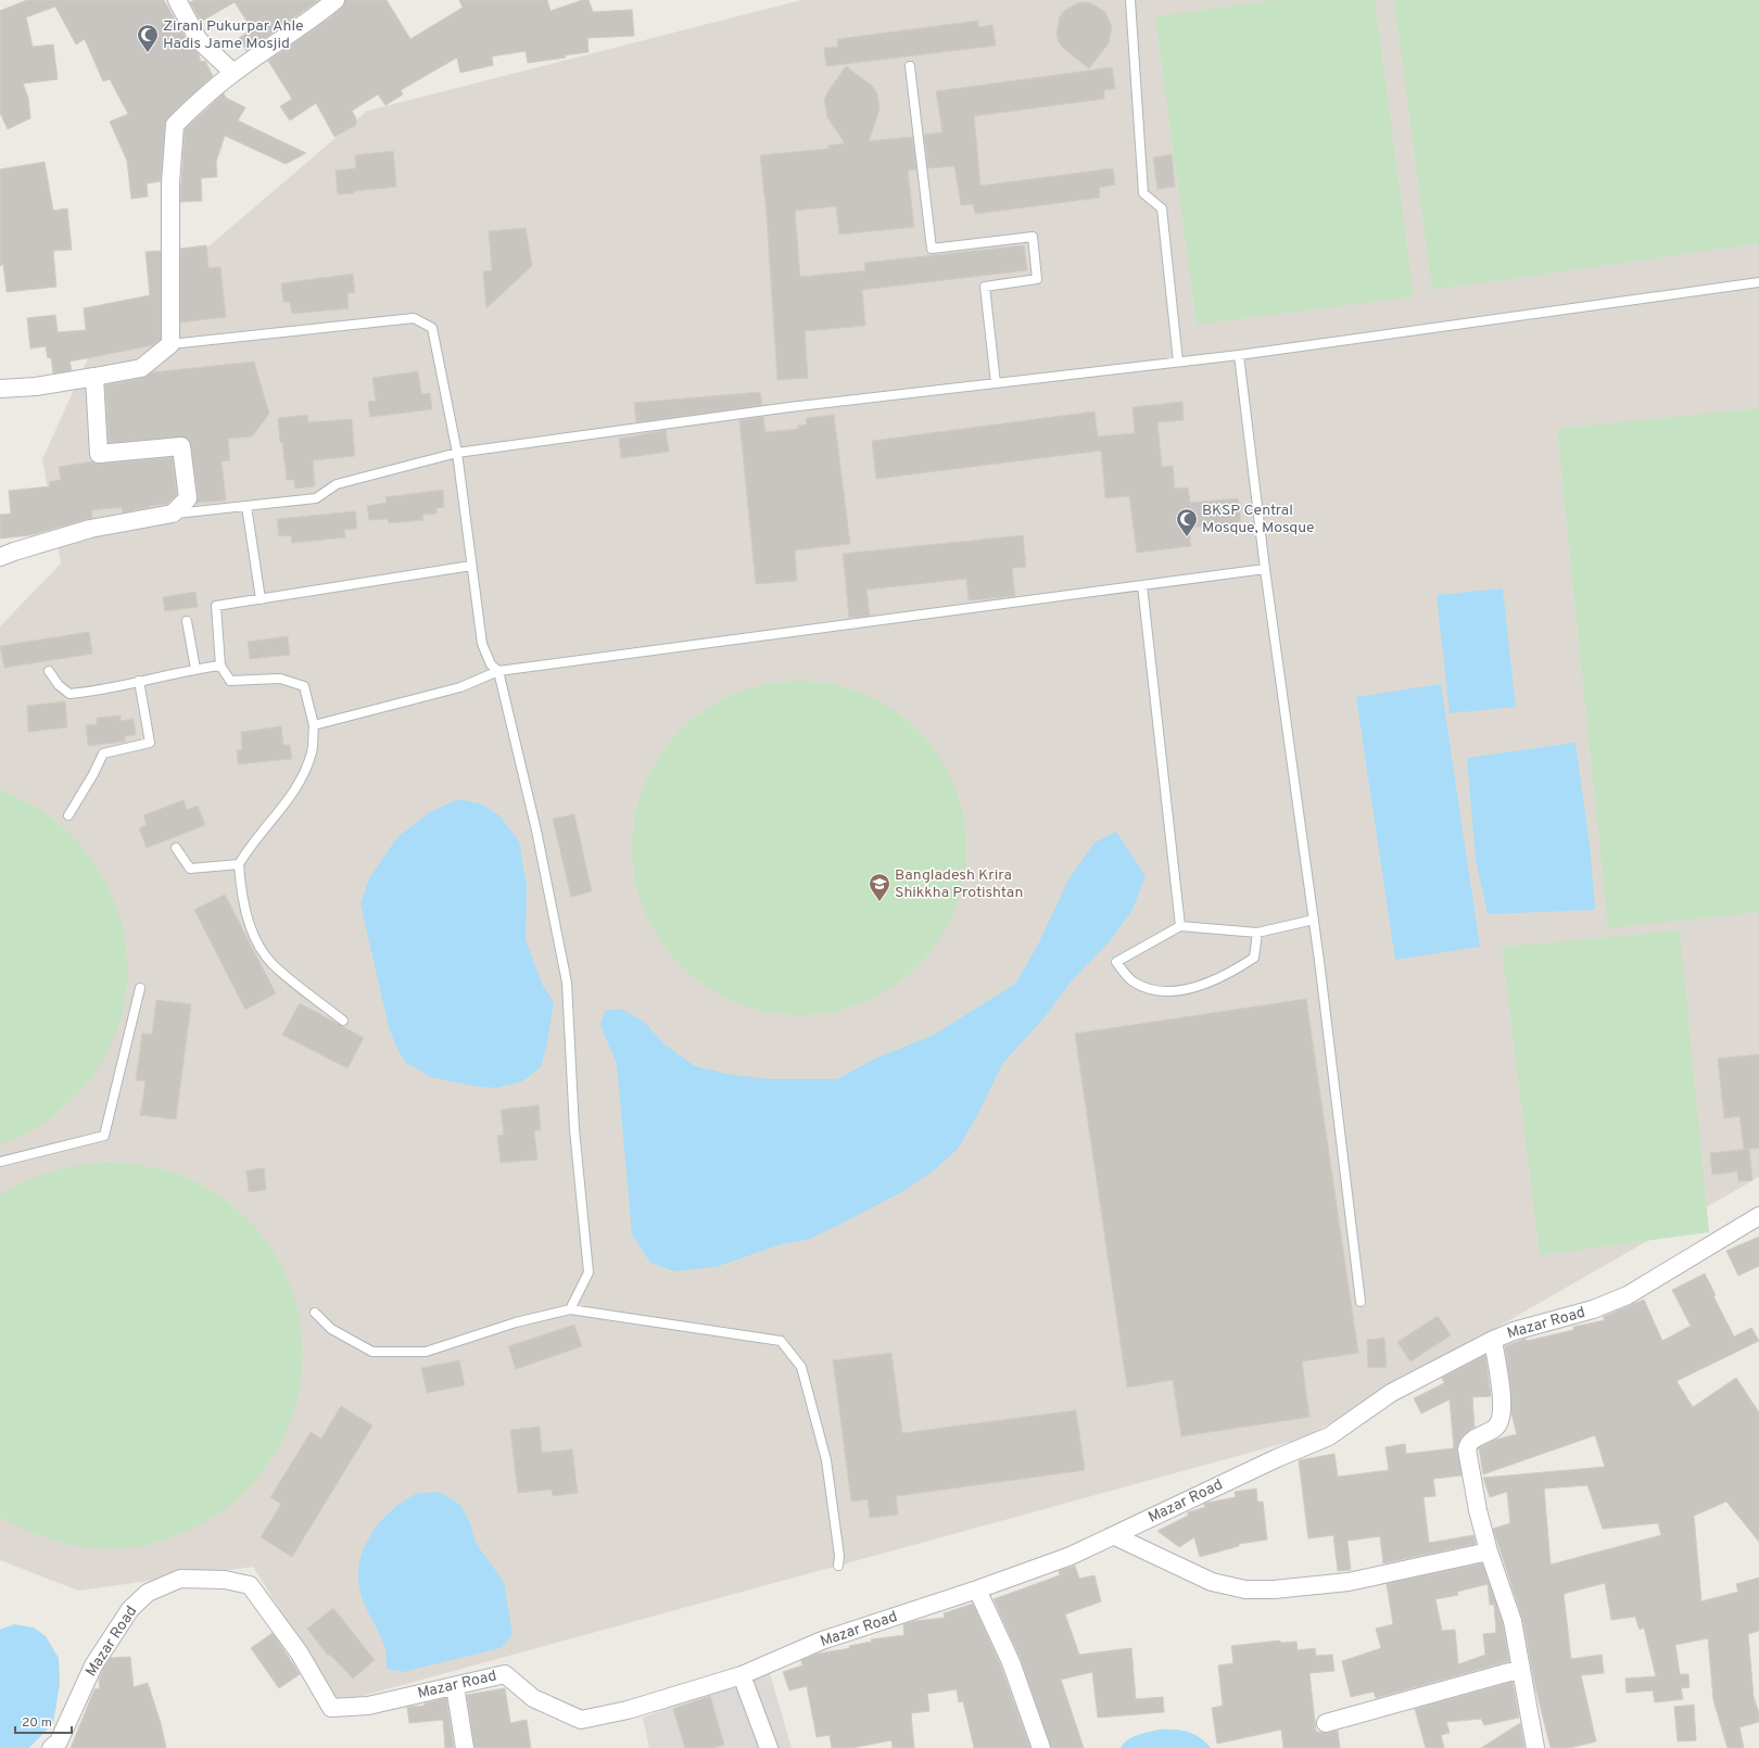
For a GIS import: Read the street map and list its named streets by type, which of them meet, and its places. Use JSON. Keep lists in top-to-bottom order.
{
  "streets": {
    "street": ["Mazar Road"]
  },
  "places": {
    "mosque": ["Zirani Pukurpar Ahle Hadis Jame Mosjid", "BKSP Central Mosque, Mosque"],
    "school or university": ["Bangladesh Krira Shikkha Protishtan"]
  },
  "scale_bar": "20 m"
}
